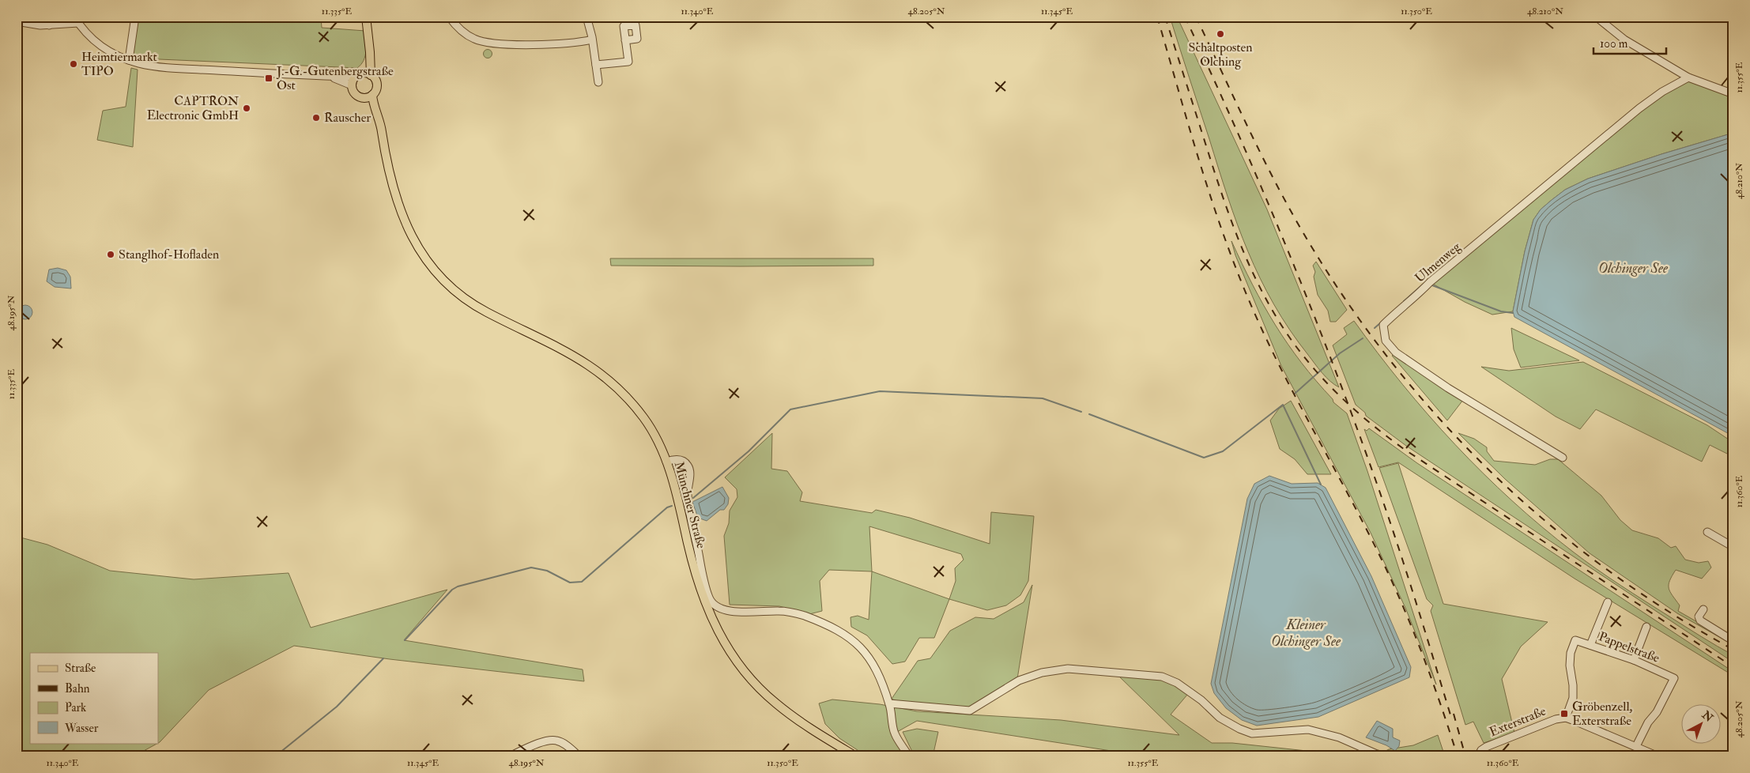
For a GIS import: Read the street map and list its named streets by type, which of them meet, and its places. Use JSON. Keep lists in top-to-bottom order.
{
  "streets": {
    "main road": ["Münchner Straße"],
    "street": ["Ulmenweg", "Pappelstraße", "Exterstraße"]
  },
  "crossings": [
    ["Pappelstraße", "Exterstraße"]
  ],
  "water": ["Olchinger See", "Kleiner Olchinger See"],
  "places": {
    "other": [
      "Schaltposten Olching",
      "Heimtiermarkt TIPO",
      "CAPTRON Electronic GmbH",
      "Rauscher",
      "Stanglhof-Hofladen"
    ],
    "transit": ["J.-G.-Gutenbergstraße Ost", "Gröbenzell, Exterstraße"]
  },
  "legend": [
    "Straße",
    "Bahn",
    "Park",
    "Wasser"
  ],
  "scale_bar": "100 m",
  "north": "top right",
  "coordinates": [
    "11.335°E",
    "11.340°E",
    "48.205°N",
    "11.345°E",
    "11.350°E",
    "48.210°N",
    "11.355°E",
    "48.195°N",
    "11.360°E"
  ]
}
